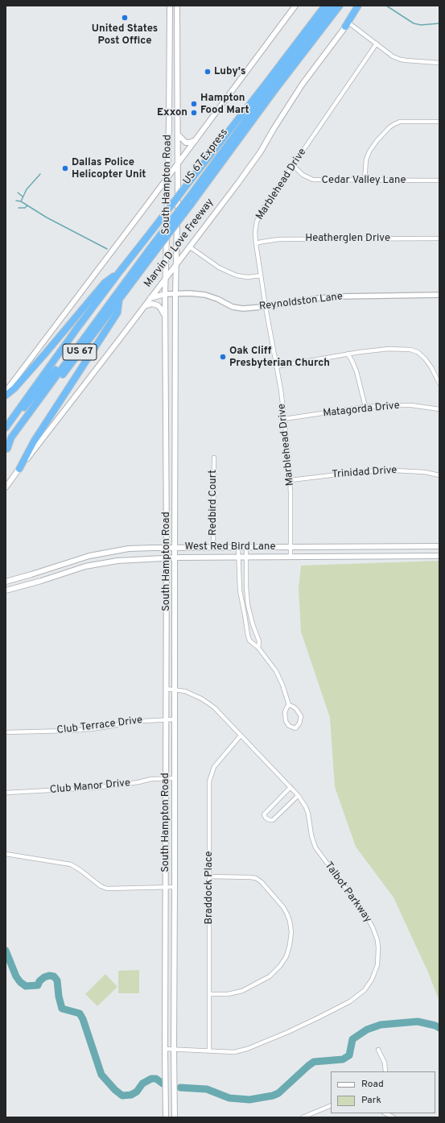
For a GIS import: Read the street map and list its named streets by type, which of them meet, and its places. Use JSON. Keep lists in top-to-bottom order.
{
  "streets": {
    "highway": ["US 67 Express", "Marvin D Love Freeway", "US 67"],
    "main road": ["South Hampton Road", "West Red Bird Lane"],
    "street": [
      "Cedar Valley Lane",
      "Marblehead Drive",
      "Heatherglen Drive",
      "Reynoldston Lane",
      "Matagorda Drive",
      "Trinidad Drive",
      "Redbird Court",
      "Club Terrace Drive",
      "Club Manor Drive",
      "Braddock Place",
      "Talbot Parkway"
    ]
  },
  "crossings": [
    ["Cedar Valley Lane", "Marblehead Drive"],
    ["South Hampton Road", "Marvin D Love Freeway"],
    ["South Hampton Road", "Reynoldston Lane"],
    ["South Hampton Road", "West Red Bird Lane"],
    ["South Hampton Road", "Club Terrace Drive"],
    ["South Hampton Road", "Club Manor Drive"],
    ["South Hampton Road", "Talbot Parkway"],
    ["Marblehead Drive", "Heatherglen Drive"],
    ["Marblehead Drive", "Reynoldston Lane"],
    ["Marblehead Drive", "Matagorda Drive"],
    ["Marblehead Drive", "Trinidad Drive"],
    ["Marblehead Drive", "West Red Bird Lane"],
    ["Redbird Court", "West Red Bird Lane"],
    ["Braddock Place", "Talbot Parkway"]
  ],
  "places": [
    "United States Post Office",
    "Luby's",
    "Hampton Food Mart",
    "Exxon",
    "Dallas Police Helicopter Unit",
    "Oak Cliff Presbyterian Church"
  ],
  "legend": ["Road", "Park"]
}
